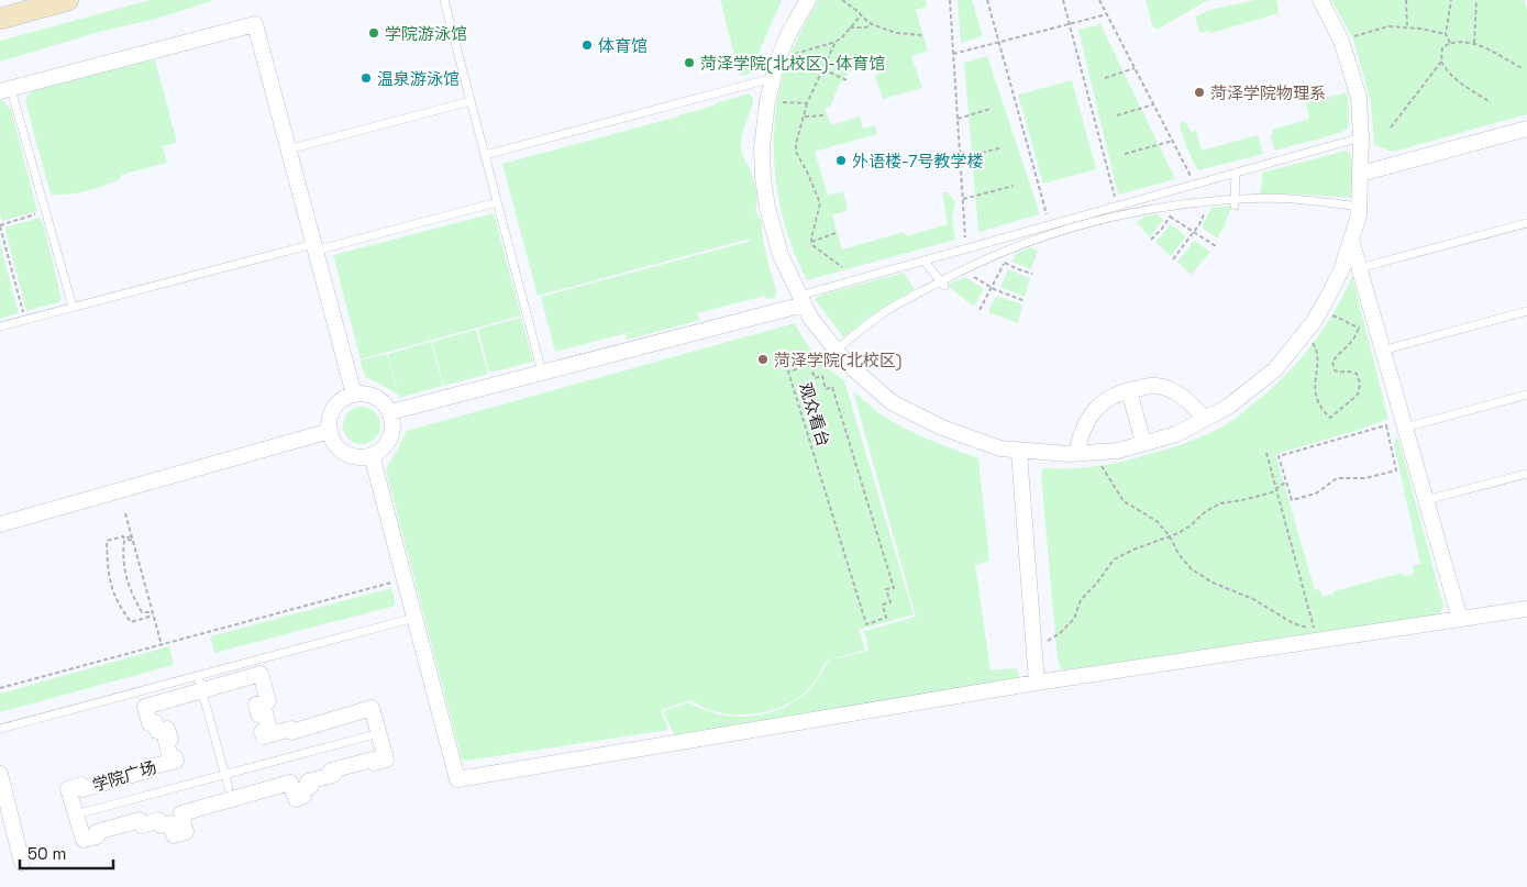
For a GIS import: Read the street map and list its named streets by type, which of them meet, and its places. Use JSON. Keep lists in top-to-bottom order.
{
  "streets": {
    "street": ["学院广场"],
    "path": ["观众看台"]
  },
  "places": [
    "学院游泳馆",
    "体育馆",
    "菏泽学院(北校区)-体育馆",
    "温泉游泳馆",
    "菏泽学院物理系",
    "外语楼-7号教学楼",
    "菏泽学院(北校区)"
  ],
  "scale_bar": "50 m"
}
